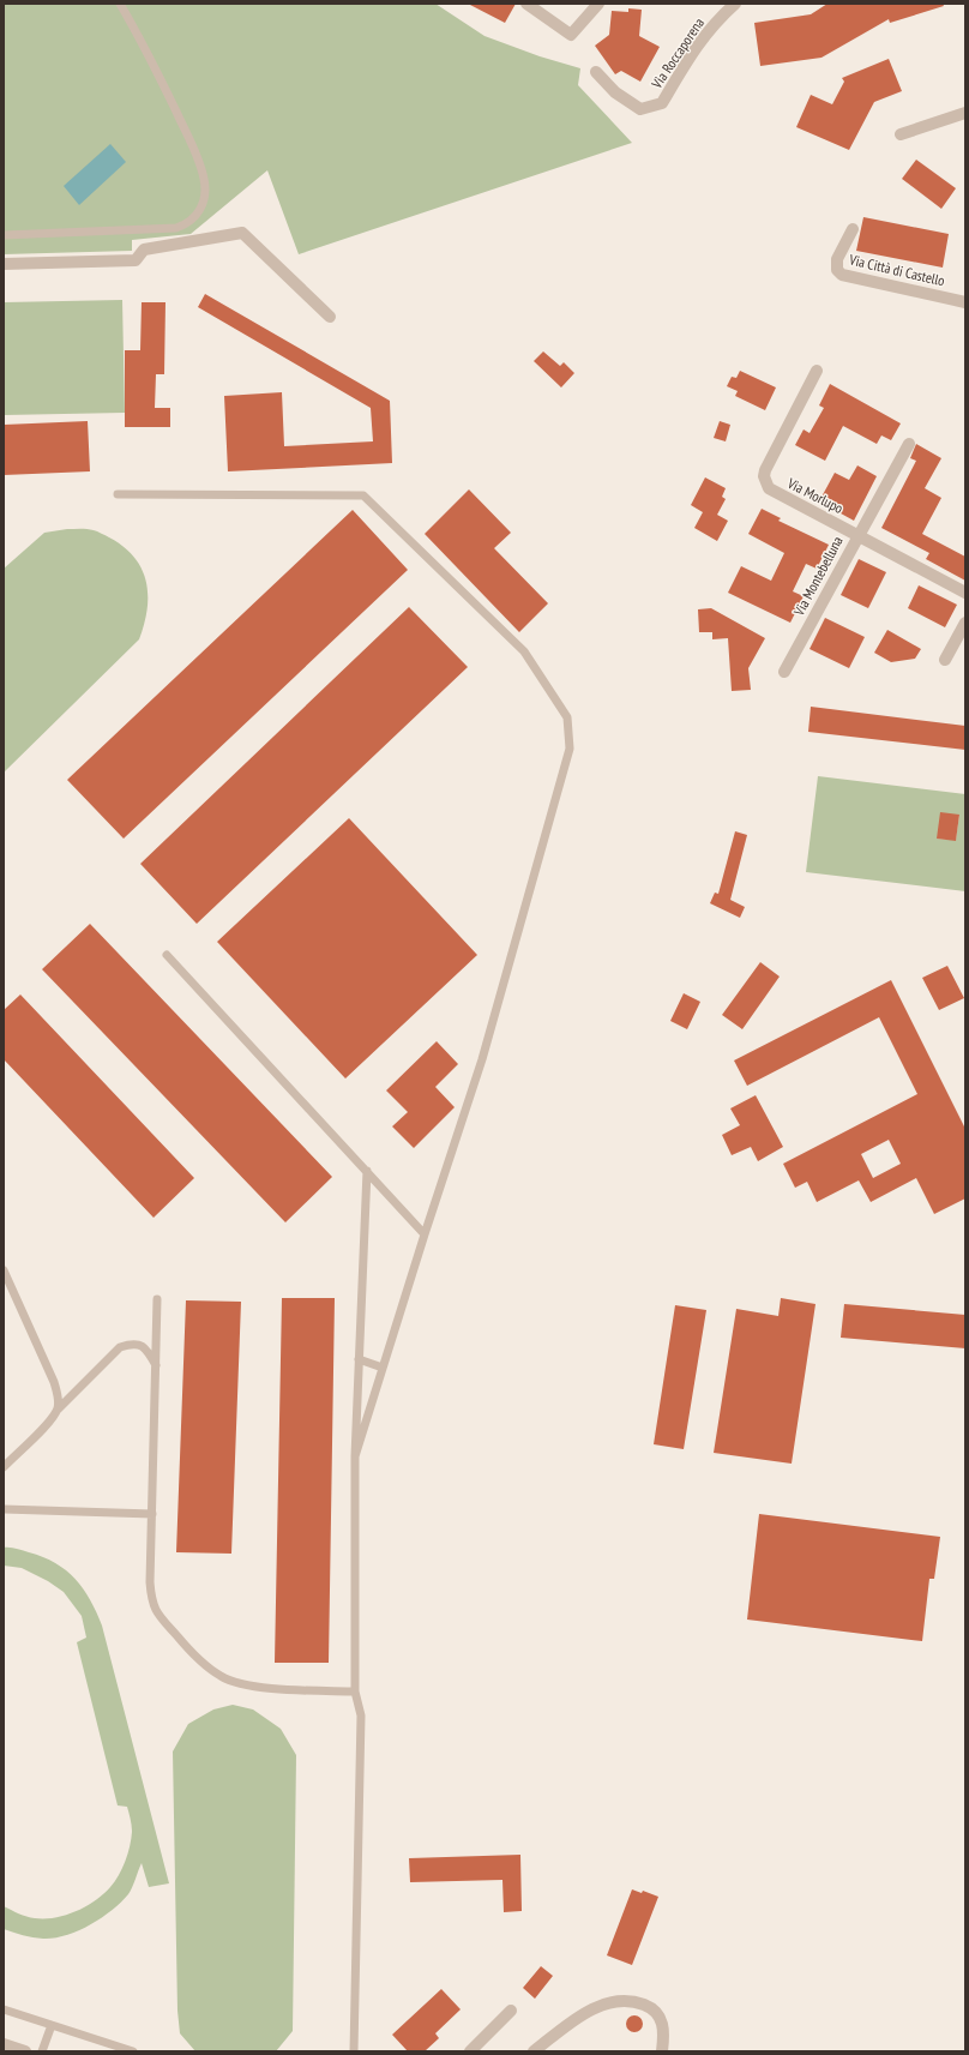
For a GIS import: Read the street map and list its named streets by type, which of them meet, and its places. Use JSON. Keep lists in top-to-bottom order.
{
  "streets": {
    "street": [
      "Via Roccaporena",
      "Via Città di Castello",
      "Via Morlupo",
      "Via Montebelluna"
    ]
  },
  "crossings": [
    ["Via Morlupo", "Via Montebelluna"]
  ]
}
